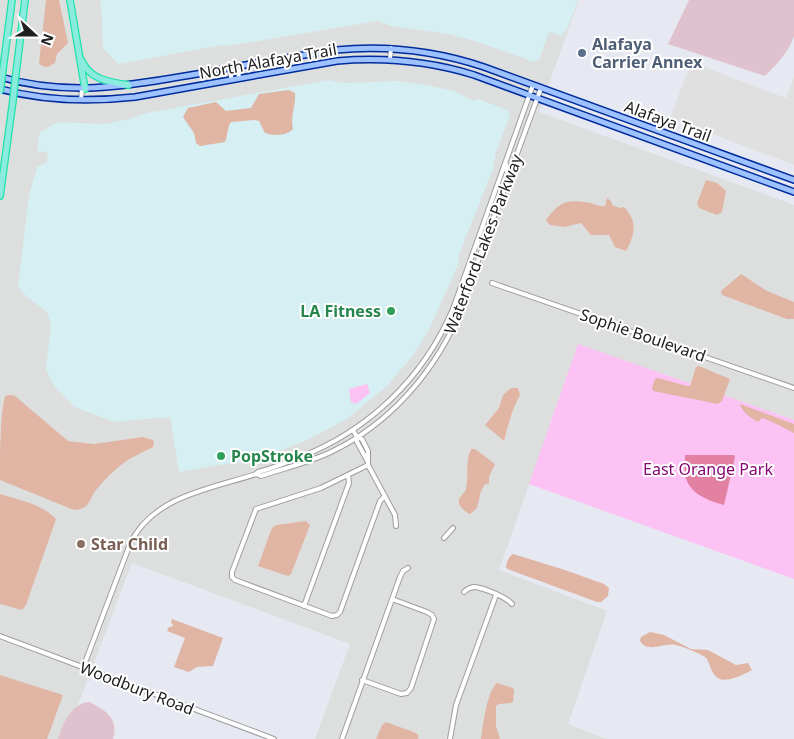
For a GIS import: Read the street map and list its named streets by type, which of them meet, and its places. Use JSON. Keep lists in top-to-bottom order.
{
  "streets": {
    "main road": ["North Alafaya Trail", "Alafaya Trail"],
    "street": ["Waterford Lakes Parkway", "Sophie Boulevard", "Woodbury Road"]
  },
  "crossings": [
    ["North Alafaya Trail", "Alafaya Trail"],
    ["North Alafaya Trail", "Waterford Lakes Parkway"],
    ["Alafaya Trail", "Waterford Lakes Parkway"],
    ["Waterford Lakes Parkway", "Woodbury Road"]
  ],
  "parks": ["East Orange Park"],
  "places": [
    "Alafaya Carrier Annex",
    "LA Fitness",
    "PopStroke",
    "Star Child"
  ],
  "north": "right"
}
